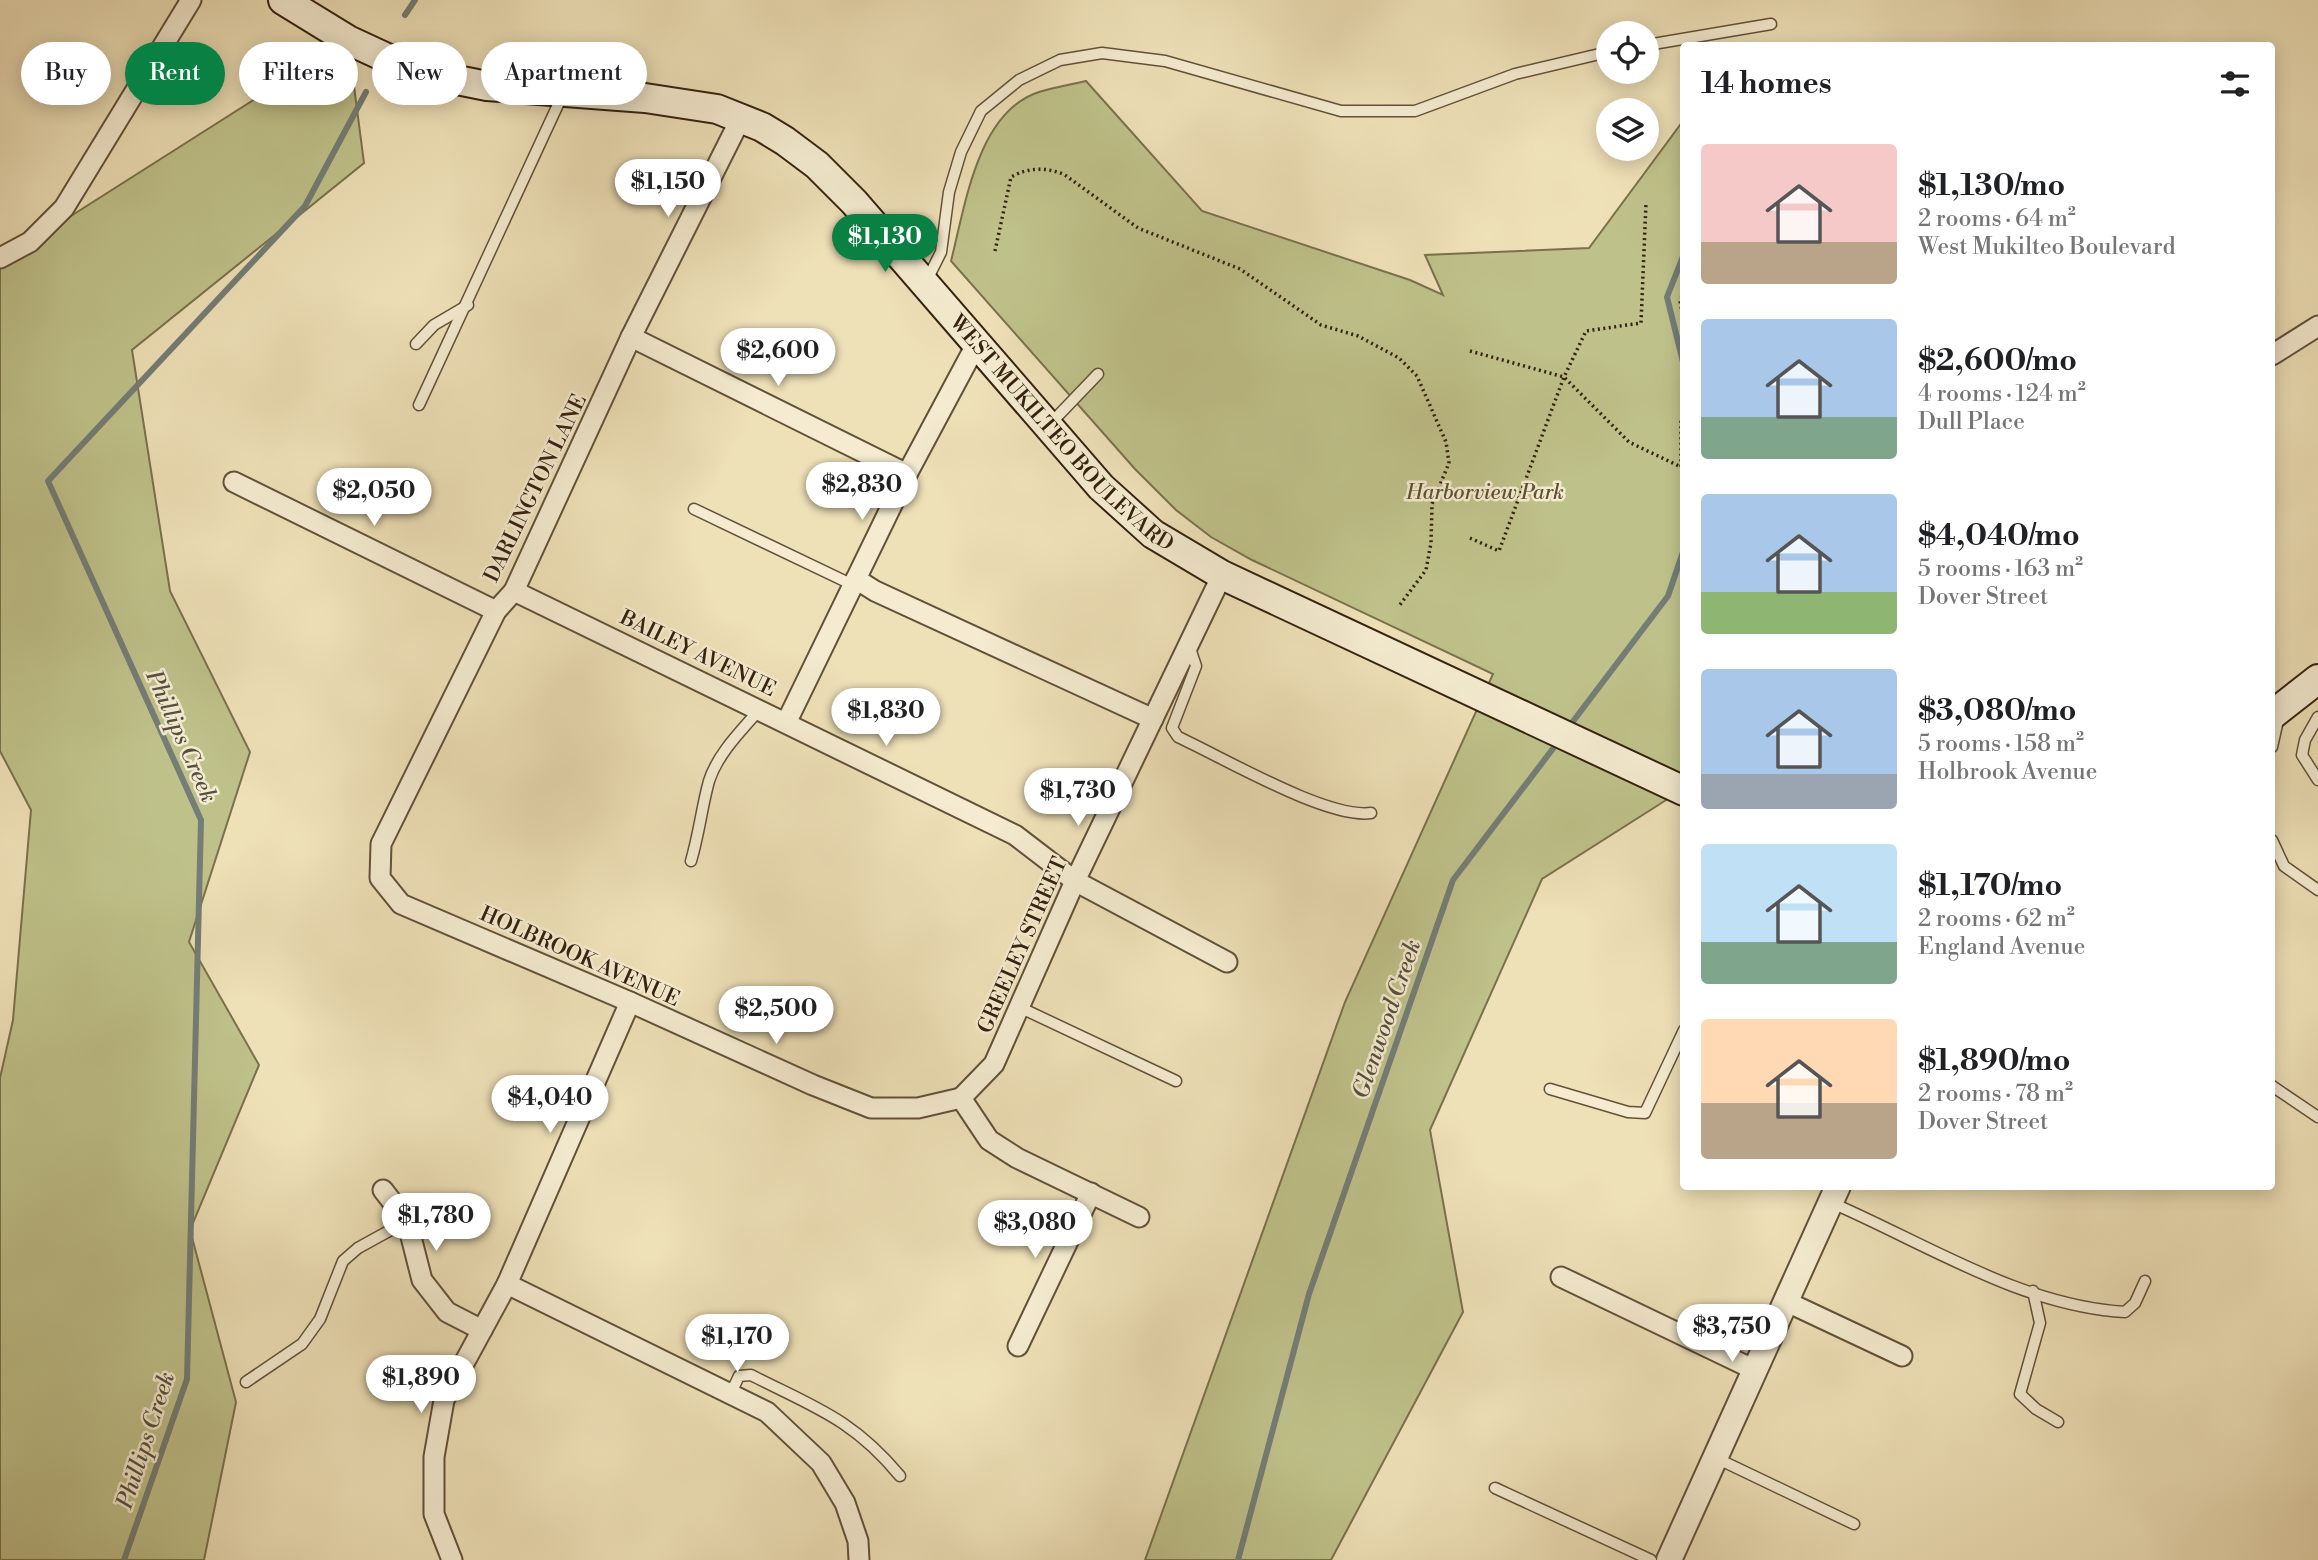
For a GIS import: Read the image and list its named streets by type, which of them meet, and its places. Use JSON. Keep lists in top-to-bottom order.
{
  "streets": {
    "main road": ["WEST MUKILTEO BOULEVARD"],
    "street": [
      "DARLINGTON LANE",
      "BAILEY AVENUE",
      "GREELEY STREET",
      "HOLBROOK AVENUE"
    ]
  },
  "crossings": [
    ["WEST MUKILTEO BOULEVARD", "DARLINGTON LANE"],
    ["WEST MUKILTEO BOULEVARD", "GREELEY STREET"],
    ["DARLINGTON LANE", "BAILEY AVENUE"],
    ["DARLINGTON LANE", "HOLBROOK AVENUE"],
    ["BAILEY AVENUE", "GREELEY STREET"],
    ["GREELEY STREET", "HOLBROOK AVENUE"]
  ],
  "water": ["Phillips Creek", "Glenwood Creek"],
  "parks": ["Harborview Park"],
  "page": {
    "chip": [
      "Buy",
      "Rent",
      "Filters",
      "New",
      "Apartment"
    ],
    "heading": "14 homes",
    "list": [
      {
        "name": "$1,130/mo",
        "note": "2 rooms · 64 m² · West Mukilteo Boulevard"
      },
      {
        "name": "$2,600/mo",
        "note": "4 rooms · 124 m² · Dull Place"
      },
      {
        "name": "$4,040/mo",
        "note": "5 rooms · 163 m² · Dover Street"
      },
      {
        "name": "$3,080/mo",
        "note": "5 rooms · 158 m² · Holbrook Avenue"
      },
      {
        "name": "$1,170/mo",
        "note": "2 rooms · 62 m² · England Avenue"
      },
      {
        "name": "$1,890/mo",
        "note": "2 rooms · 78 m² · Dover Street"
      }
    ],
    "price": [
      "$1,150",
      "$1,130",
      "$2,600",
      "$2,830",
      "$2,050",
      "$1,830",
      "$1,730",
      "$2,500",
      "$4,040",
      "$1,780",
      "$3,080",
      "$3,750",
      "$1,170",
      "$1,890"
    ]
  }
}
